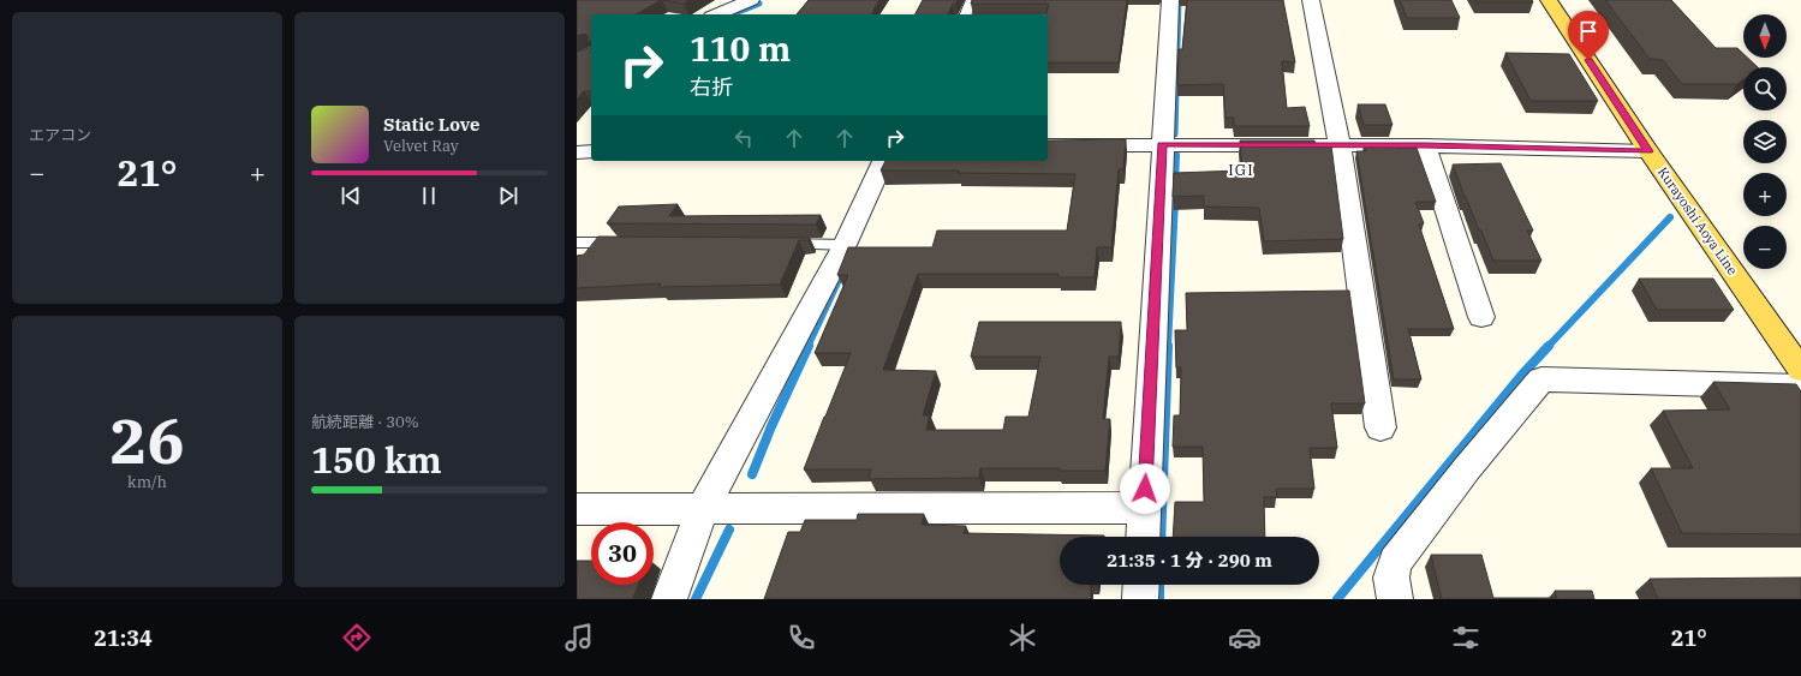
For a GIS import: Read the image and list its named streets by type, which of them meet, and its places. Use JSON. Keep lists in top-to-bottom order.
{
  "streets": {
    "main road": ["Kurayoshi Aoya Line"]
  },
  "districts": ["IGI"],
  "north": "bottom",
  "page": {
    "tile": [
      "エアコン",
      ["26", "km/h"],
      ["航続距離 · 30%", "150 km"]
    ],
    "map_buttons": ["+", "−"],
    "turn": ["110 m", "右折"],
    "song": ["Static Love", "Velvet Ray"],
    "heat": ["−", "21°", "+"],
    "limit": "30",
    "trip": "21:35 · 1 分 · 290 m",
    "tabs": ["21:34", "21°"]
  }
}
